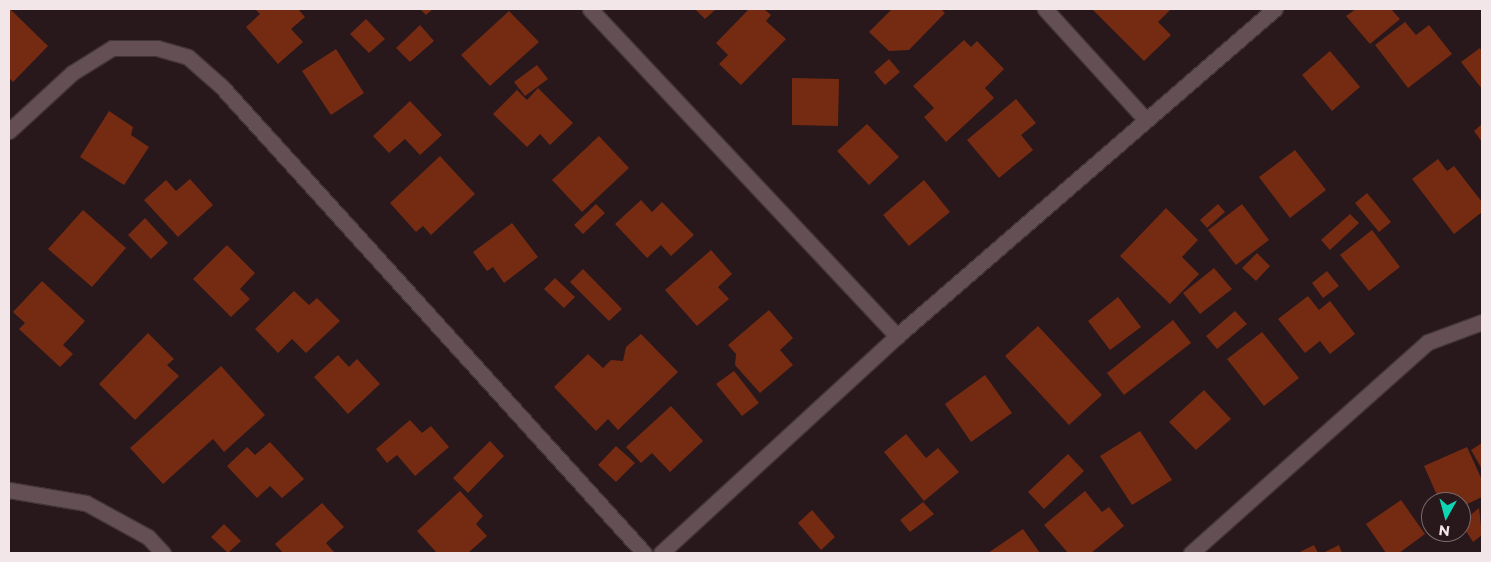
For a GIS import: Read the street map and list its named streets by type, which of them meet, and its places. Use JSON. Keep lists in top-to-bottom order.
{
  "north": "bottom"
}
